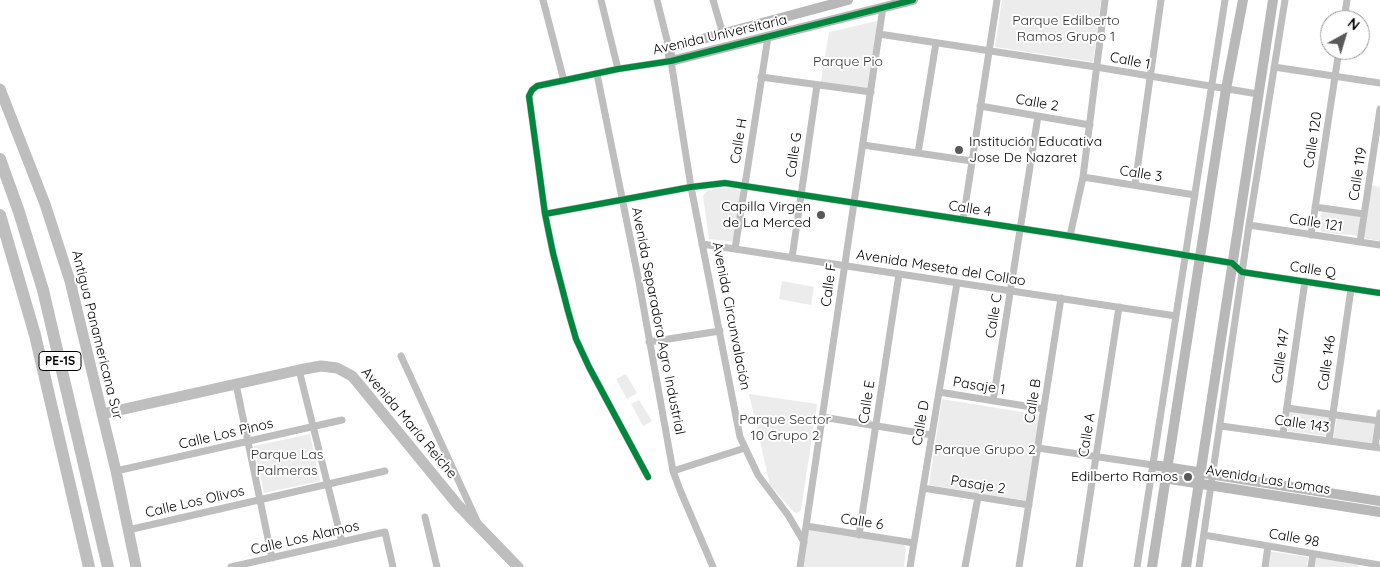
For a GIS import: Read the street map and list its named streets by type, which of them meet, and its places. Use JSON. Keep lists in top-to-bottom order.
{
  "streets": {
    "highway": ["PE-1S"],
    "main road": [
      "Avenida Universitaria",
      "Avenida Circunvalación",
      "Antigua Panamericana Sur",
      "Avenida María Reiche",
      "Avenida Las Lomas"
    ],
    "street": [
      "Calle 1",
      "Calle 2",
      "Calle 120",
      "Calle H",
      "Calle G",
      "Calle 3",
      "Calle 119",
      "Calle 4",
      "Calle 121",
      "Avenida Meseta del Collao",
      "Calle Q",
      "Calle F",
      "Calle C",
      "Avenida Separadora Agro Industrial",
      "Calle 147",
      "Calle 146",
      "Pasaje 1",
      "Calle B",
      "Calle E",
      "Calle D",
      "Calle 143",
      "Calle Los Pinos",
      "Calle A",
      "Pasaje 2",
      "Calle Los Olivos",
      "Calle 6",
      "Calle Los Alamos",
      "Calle 98"
    ]
  },
  "crossings": [
    ["Avenida Universitaria", "Calle H"],
    ["Avenida Universitaria", "Calle 4"],
    ["Avenida Universitaria", "Calle F"],
    ["Avenida Universitaria", "Avenida Circunvalación"],
    ["Avenida Universitaria", "Avenida Separadora Agro Industrial"],
    ["Calle 1", "Calle F"],
    ["Calle 2", "Calle C"],
    ["Calle 120", "Calle 121"],
    ["Calle H", "Calle 4"],
    ["Calle H", "Avenida Meseta del Collao"],
    ["Calle G", "Calle 4"],
    ["Calle G", "Avenida Meseta del Collao"],
    ["Calle 119", "Calle 121"],
    ["Calle 4", "Calle F"],
    ["Calle 4", "Avenida Circunvalación"],
    ["Calle 4", "Calle C"],
    ["Calle 4", "Avenida Separadora Agro Industrial"],
    ["Avenida Meseta del Collao", "Calle F"],
    ["Avenida Meseta del Collao", "Avenida Circunvalación"],
    ["Avenida Meseta del Collao", "Calle C"],
    ["Avenida Meseta del Collao", "Calle B"],
    ["Avenida Meseta del Collao", "Calle E"],
    ["Avenida Meseta del Collao", "Calle D"],
    ["Avenida Meseta del Collao", "Calle A"],
    ["Calle Q", "Calle 147"],
    ["Calle Q", "Calle 146"],
    ["Calle F", "Avenida Circunvalación"],
    ["Calle F", "Calle 6"],
    ["Calle C", "Pasaje 1"],
    ["Antigua Panamericana Sur", "Avenida María Reiche"],
    ["Antigua Panamericana Sur", "Calle Los Pinos"],
    ["Antigua Panamericana Sur", "Calle Los Olivos"],
    ["Calle 147", "Calle 143"],
    ["Calle 146", "Calle 143"],
    ["Pasaje 1", "Calle B"],
    ["Pasaje 1", "Calle D"],
    ["Calle B", "Pasaje 2"],
    ["Calle E", "Calle 6"],
    ["Calle D", "Pasaje 2"],
    ["Calle D", "Calle 6"]
  ],
  "parks": [
    "Parque Edilberto Ramos Grupo 1",
    "Parque Pio",
    "Parque Sector 10 Grupo 2",
    "Parque Grupo 2",
    "Parque Las Palmeras"
  ],
  "places": ["Institución Educativa Jose De Nazaret", "Capilla Virgen de La Merced", "Edilberto Ramos"],
  "north": "top right"
}
